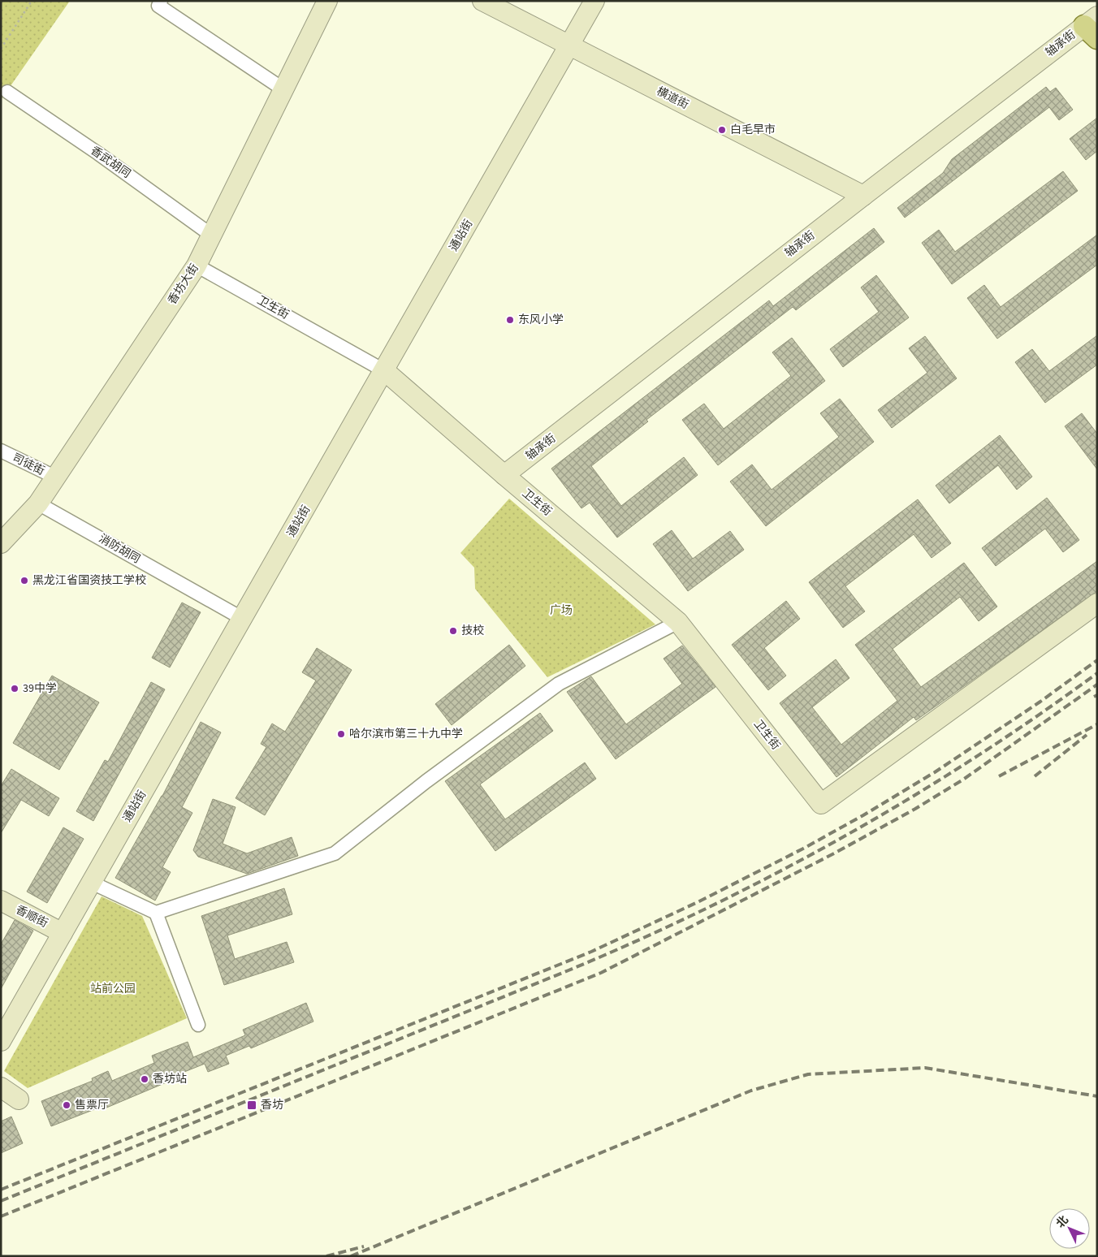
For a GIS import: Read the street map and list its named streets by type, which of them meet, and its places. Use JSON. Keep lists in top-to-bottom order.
{
  "streets": {
    "street": [
      "轴承街",
      "横道街",
      "香武胡同",
      "通站街",
      "香坊大街",
      "卫生街",
      "司徒街",
      "消防胡同",
      "香顺街"
    ]
  },
  "crossings": [
    ["轴承街", "横道街"],
    ["轴承街", "卫生街"],
    ["横道街", "通站街"],
    ["香武胡同", "香坊大街"],
    ["通站街", "卫生街"],
    ["通站街", "消防胡同"],
    ["通站街", "香顺街"],
    ["香坊大街", "卫生街"],
    ["香坊大街", "司徒街"],
    ["香坊大街", "消防胡同"]
  ],
  "parks": ["广场", "站前公园"],
  "places": {
    "other": [
      "白毛早市",
      "东风小学",
      "黑龙江省国资技工学校",
      "技校",
      "39中学",
      "哈尔滨市第三十九中学",
      "香坊站",
      "售票厅"
    ],
    "transit": ["香坊"]
  },
  "north": "top left"
}
